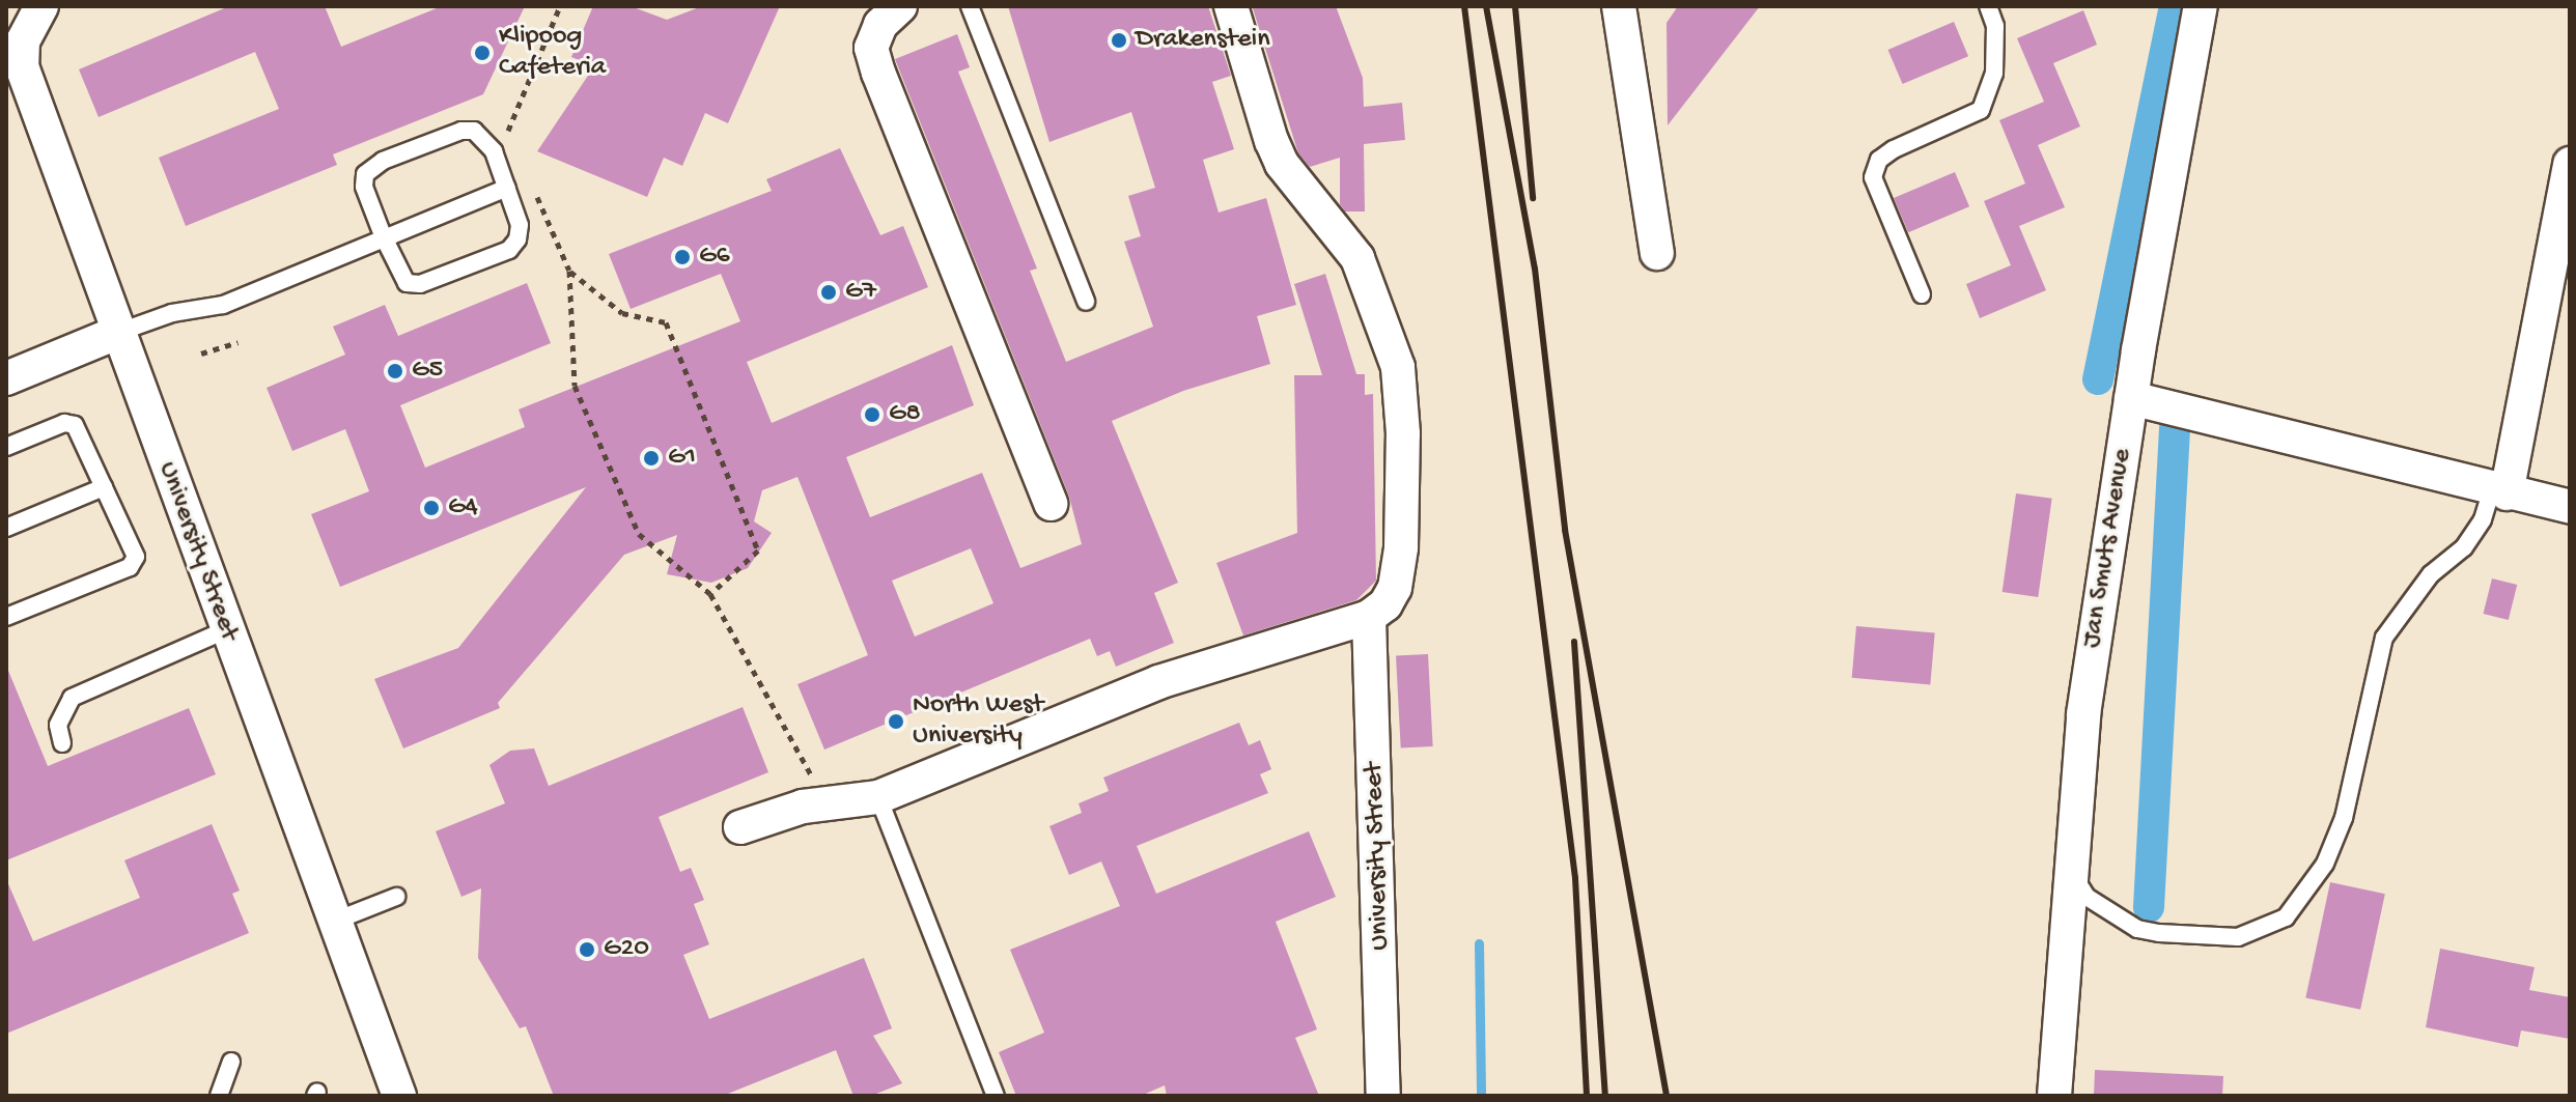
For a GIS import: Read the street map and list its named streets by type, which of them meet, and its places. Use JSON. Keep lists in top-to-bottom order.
{
  "streets": {
    "street": ["Jan Smuts Avenue", "University Street"]
  },
  "places": [
    "Drakenstein",
    "Klipoog Cafeteria",
    "G6",
    "G7",
    "G5",
    "G8",
    "G1",
    "G4",
    "North West University",
    "G20"
  ]
}
